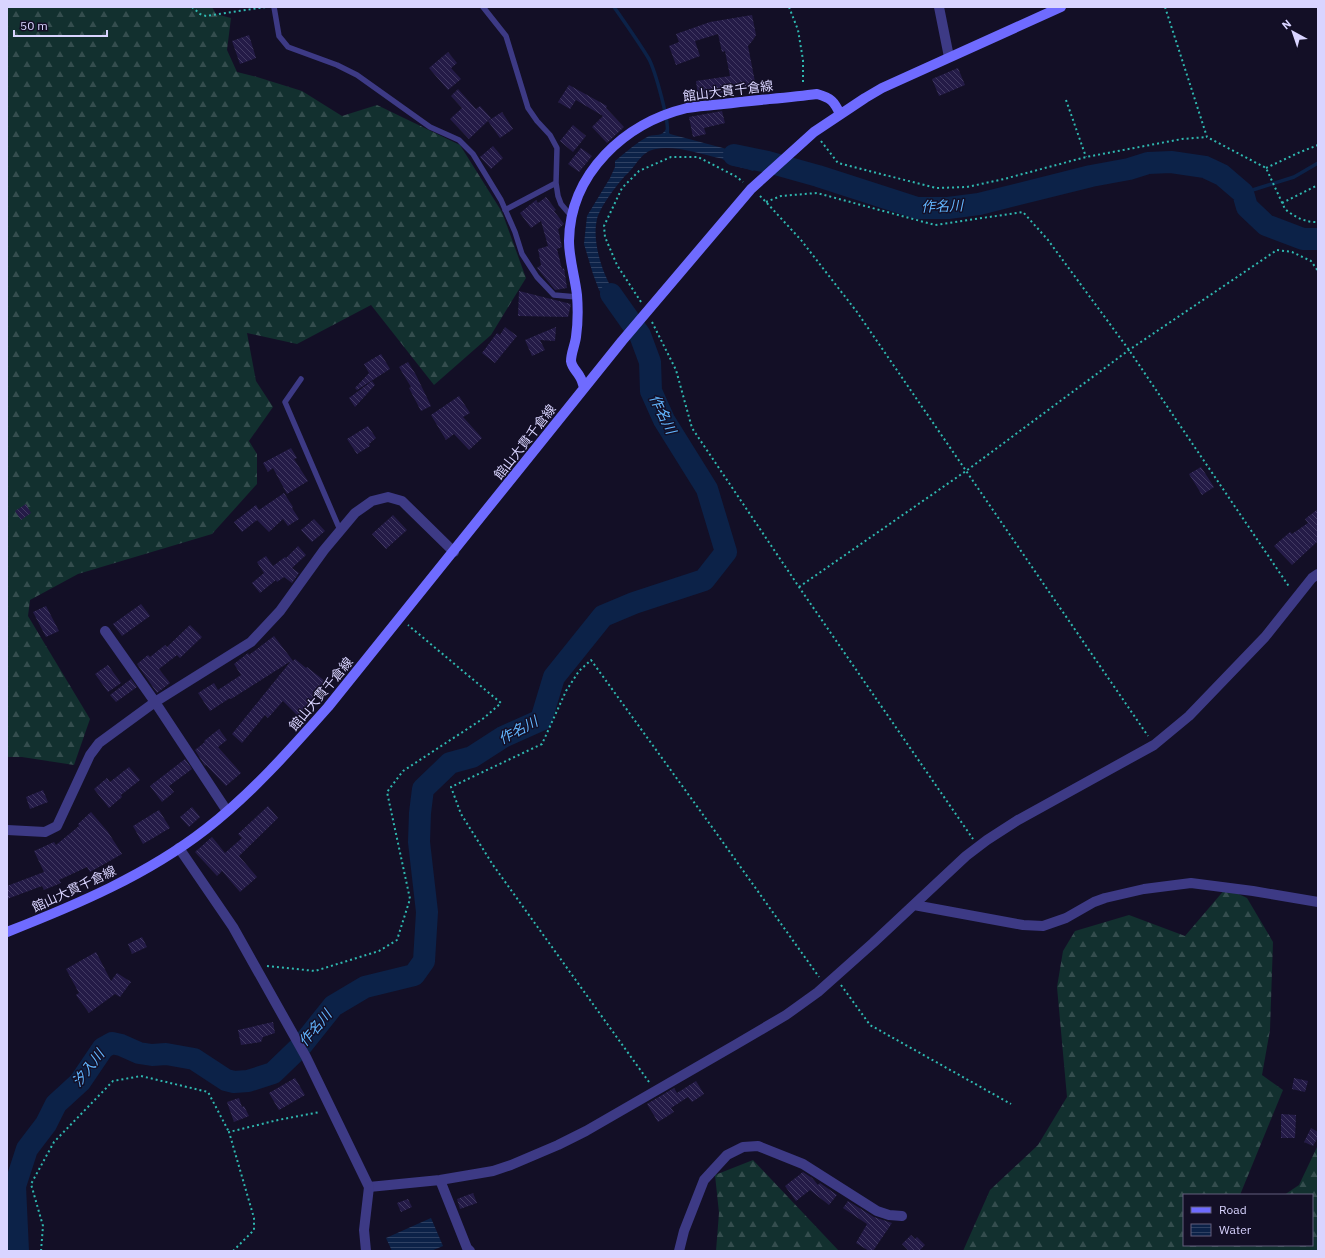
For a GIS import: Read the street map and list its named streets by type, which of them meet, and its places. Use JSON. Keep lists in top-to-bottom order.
{
  "streets": {
    "main road": ["館山大貫千倉線"]
  },
  "water": ["作名川", "汐入川"],
  "legend": ["Road", "Water"],
  "scale_bar": "50 m",
  "north": "top left"
}
